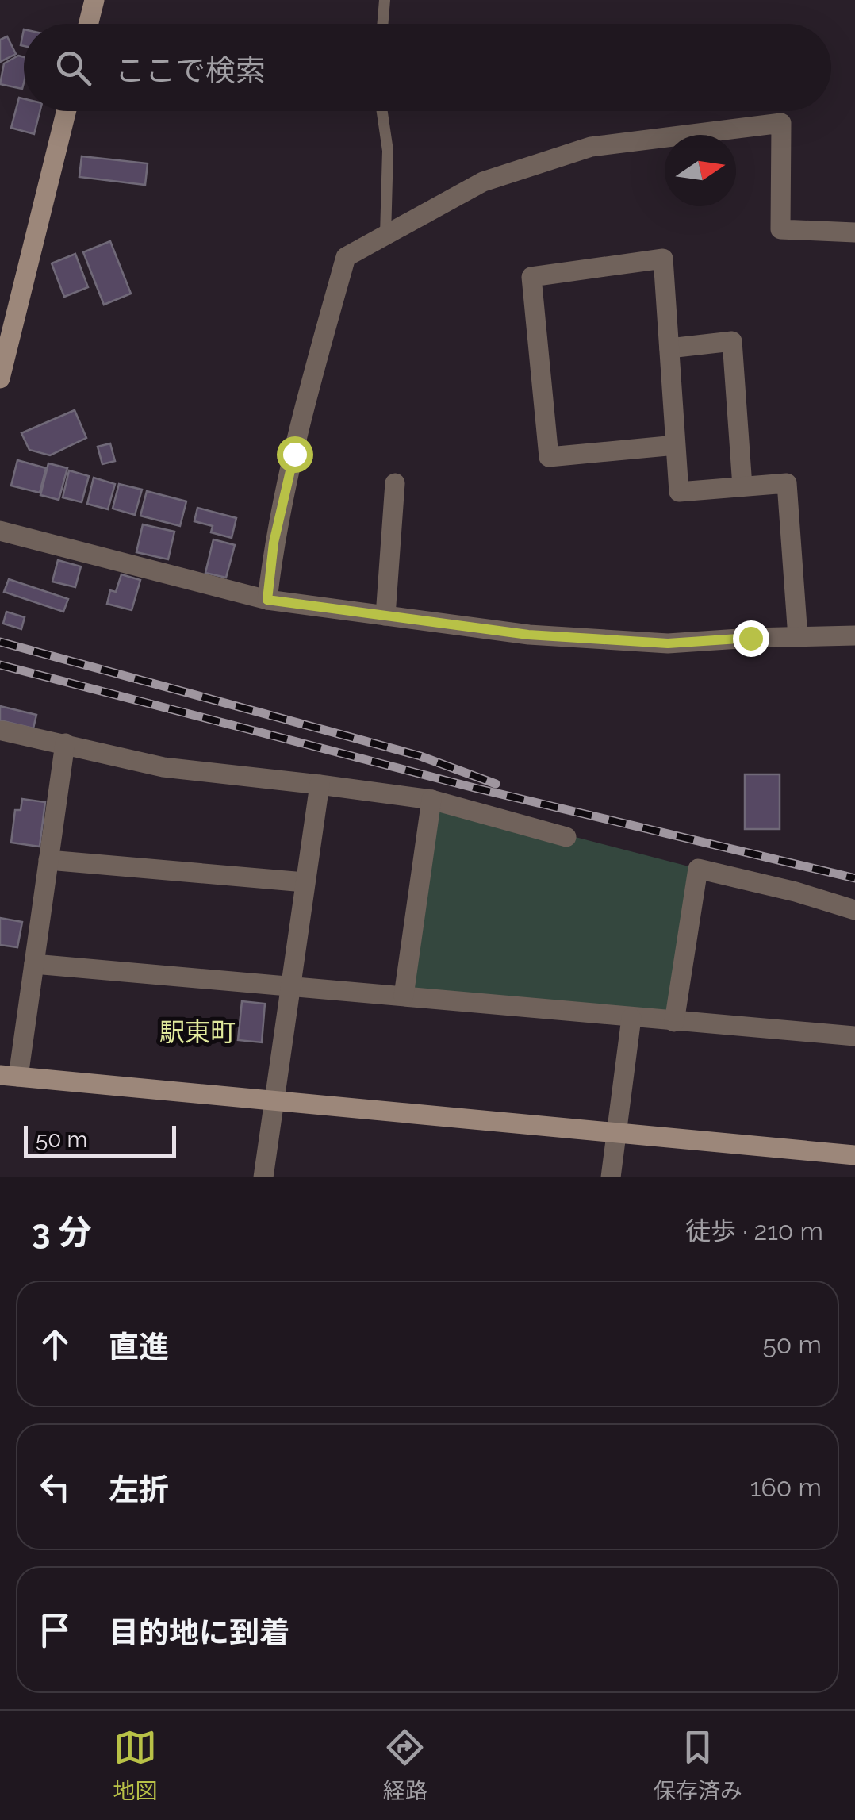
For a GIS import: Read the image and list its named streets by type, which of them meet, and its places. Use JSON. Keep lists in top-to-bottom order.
{
  "districts": ["駅東町"],
  "scale_bar": "50 m",
  "north": "right",
  "page": {
    "search": "ここで検索",
    "scale": "50 m",
    "heading": ["3 分", "徒歩 · 210 m"],
    "list": [
      ["直進", "50 m"],
      ["左折", "160 m"],
      "目的地に到着"
    ],
    "nav": ["地図", "経路", "保存済み"]
  }
}
